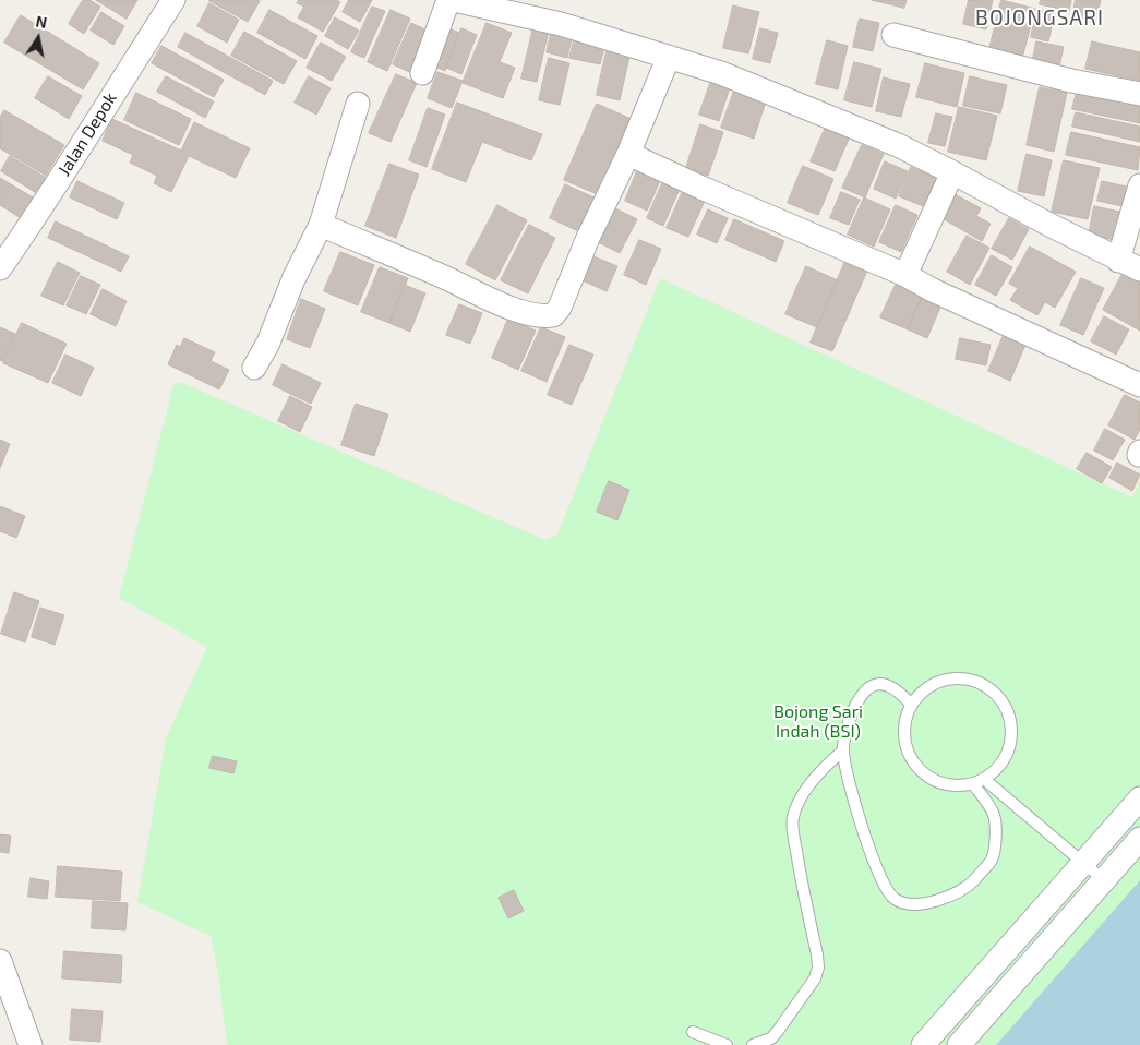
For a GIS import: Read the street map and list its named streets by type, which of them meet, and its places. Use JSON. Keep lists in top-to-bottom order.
{
  "streets": {
    "street": ["Jalan Depok"]
  },
  "districts": ["BOJONGSARI"],
  "parks": ["Bojong Sari Indah (BSI)"],
  "north": "top"
}
